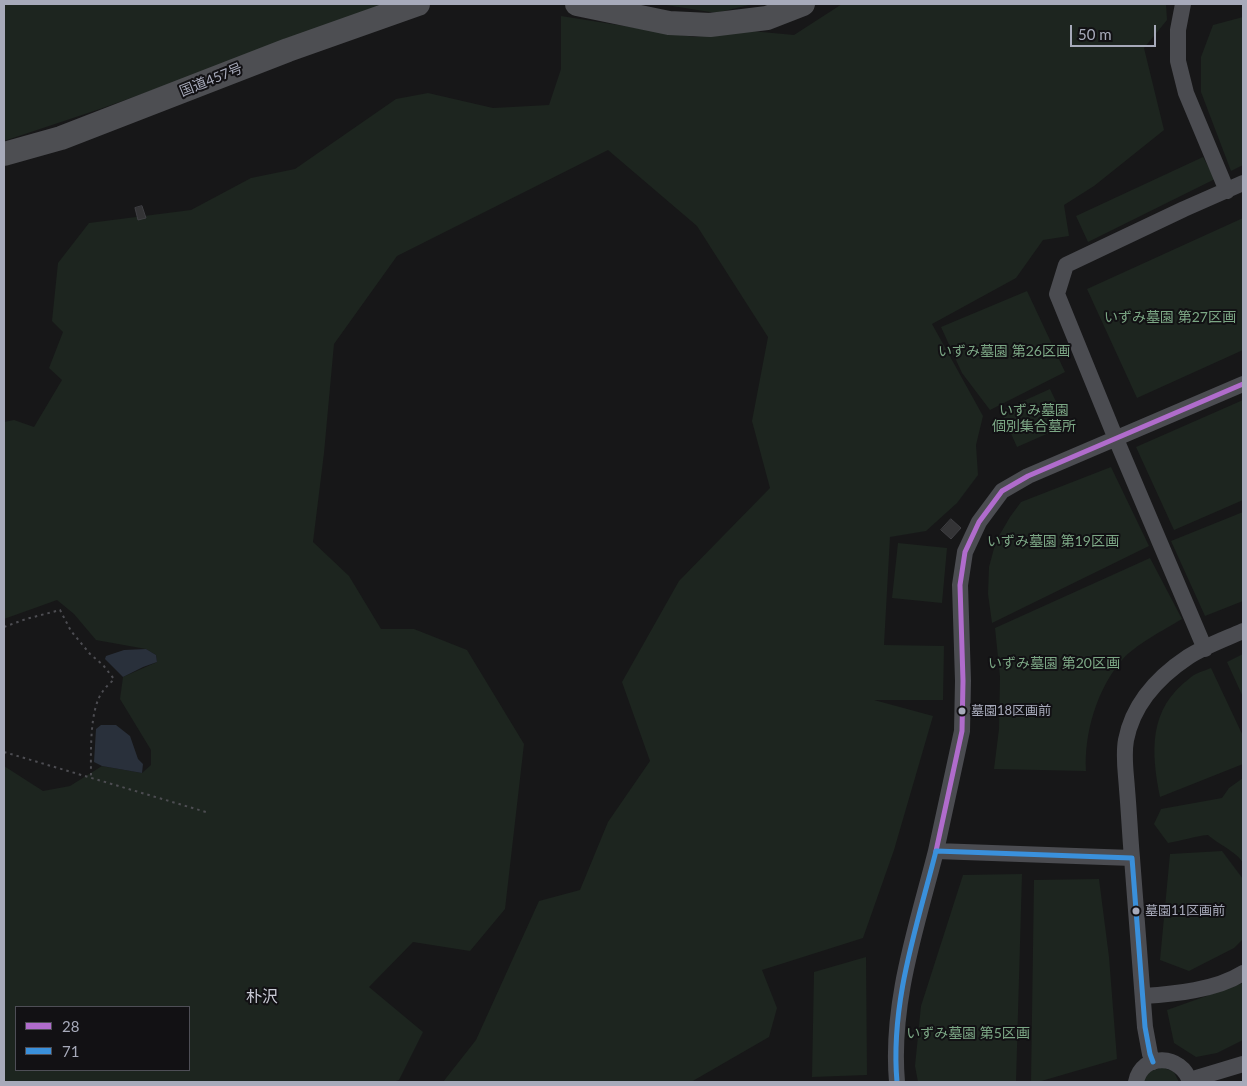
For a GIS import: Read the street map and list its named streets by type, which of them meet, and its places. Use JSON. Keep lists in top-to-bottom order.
{
  "streets": {
    "highway": ["国道457号"]
  },
  "districts": ["朴沢"],
  "parks": [
    "いずみ墓園 第27区画",
    "いずみ墓園 第26区画",
    "いずみ墓園 個別集合墓所",
    "いずみ墓園 第19区画",
    "いずみ墓園 第20区画",
    "いずみ墓園 第5区画"
  ],
  "places": ["墓園18区画前", "墓園11区画前"],
  "lines": ["transit line 28", "transit line 71"],
  "legend": ["28", "71"],
  "scale_bar": "50 m"
}
